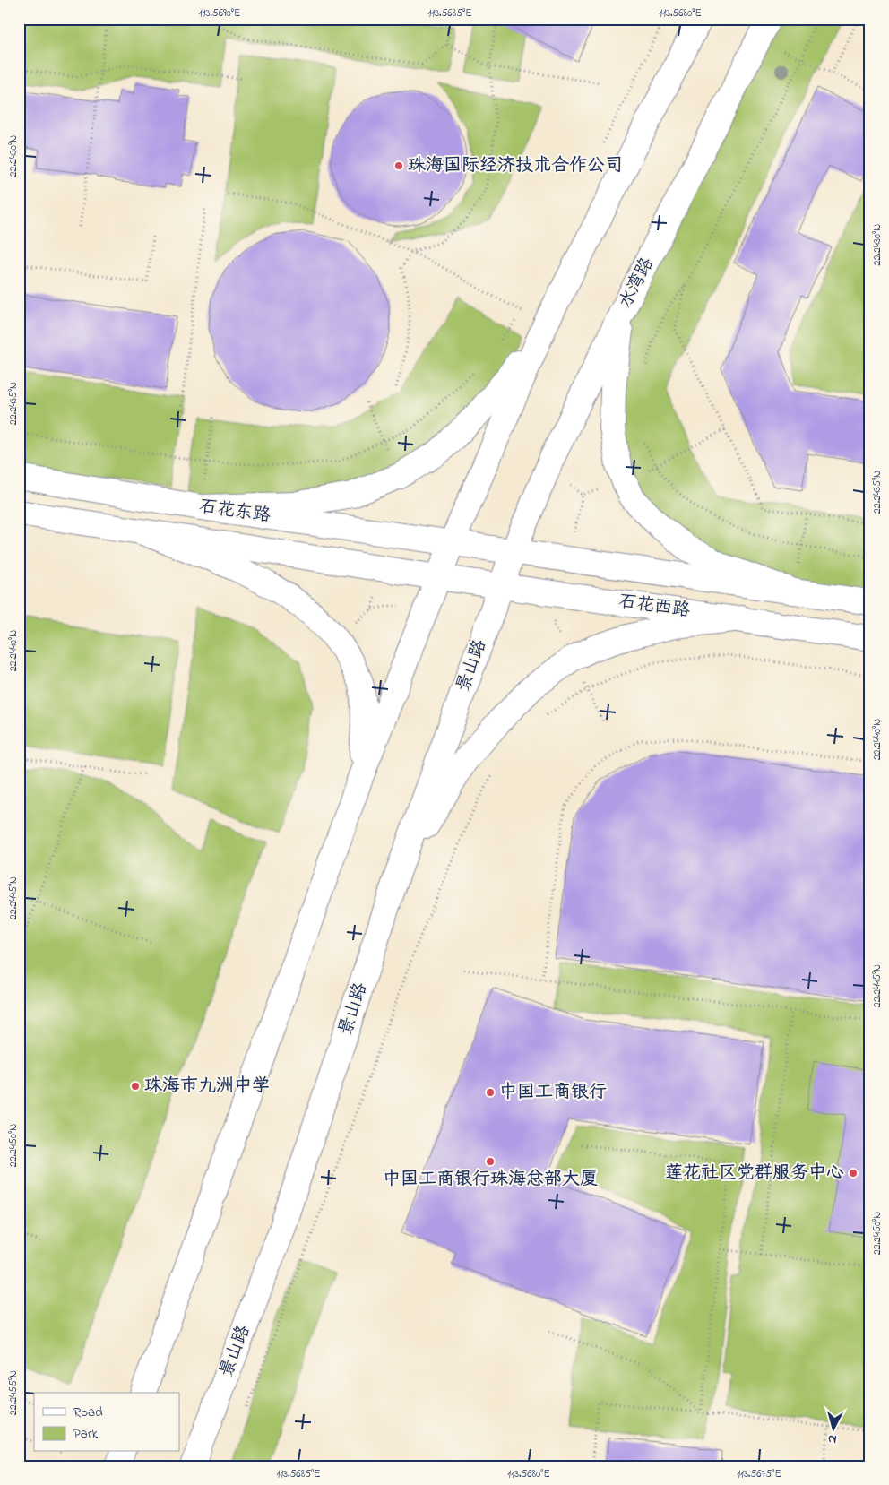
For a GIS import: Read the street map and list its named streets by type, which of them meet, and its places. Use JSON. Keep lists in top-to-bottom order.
{
  "streets": {
    "main road": [
      "水湾路",
      "石花东路",
      "石花西路",
      "景山路"
    ]
  },
  "crossings": [
    ["水湾路", "石花西路"],
    ["水湾路", "景山路"],
    ["石花东路", "石花西路"],
    ["石花西路", "景山路"]
  ],
  "places": [
    "珠海国际经济技术合作公司",
    "珠海市九洲中学",
    "中国工商银行",
    "中国工商银行珠海总部大厦",
    "莲花社区党群服务中心"
  ],
  "legend": ["Road", "Park"],
  "north": "bottom",
  "coordinates": [
    "113.5690°E",
    "113.5685°E",
    "113.5680°E",
    "22.2430°N",
    "22.2435°N",
    "22.2440°N",
    "22.2445°N",
    "22.2450°N",
    "22.2455°N",
    "113.5675°E"
  ]
}
